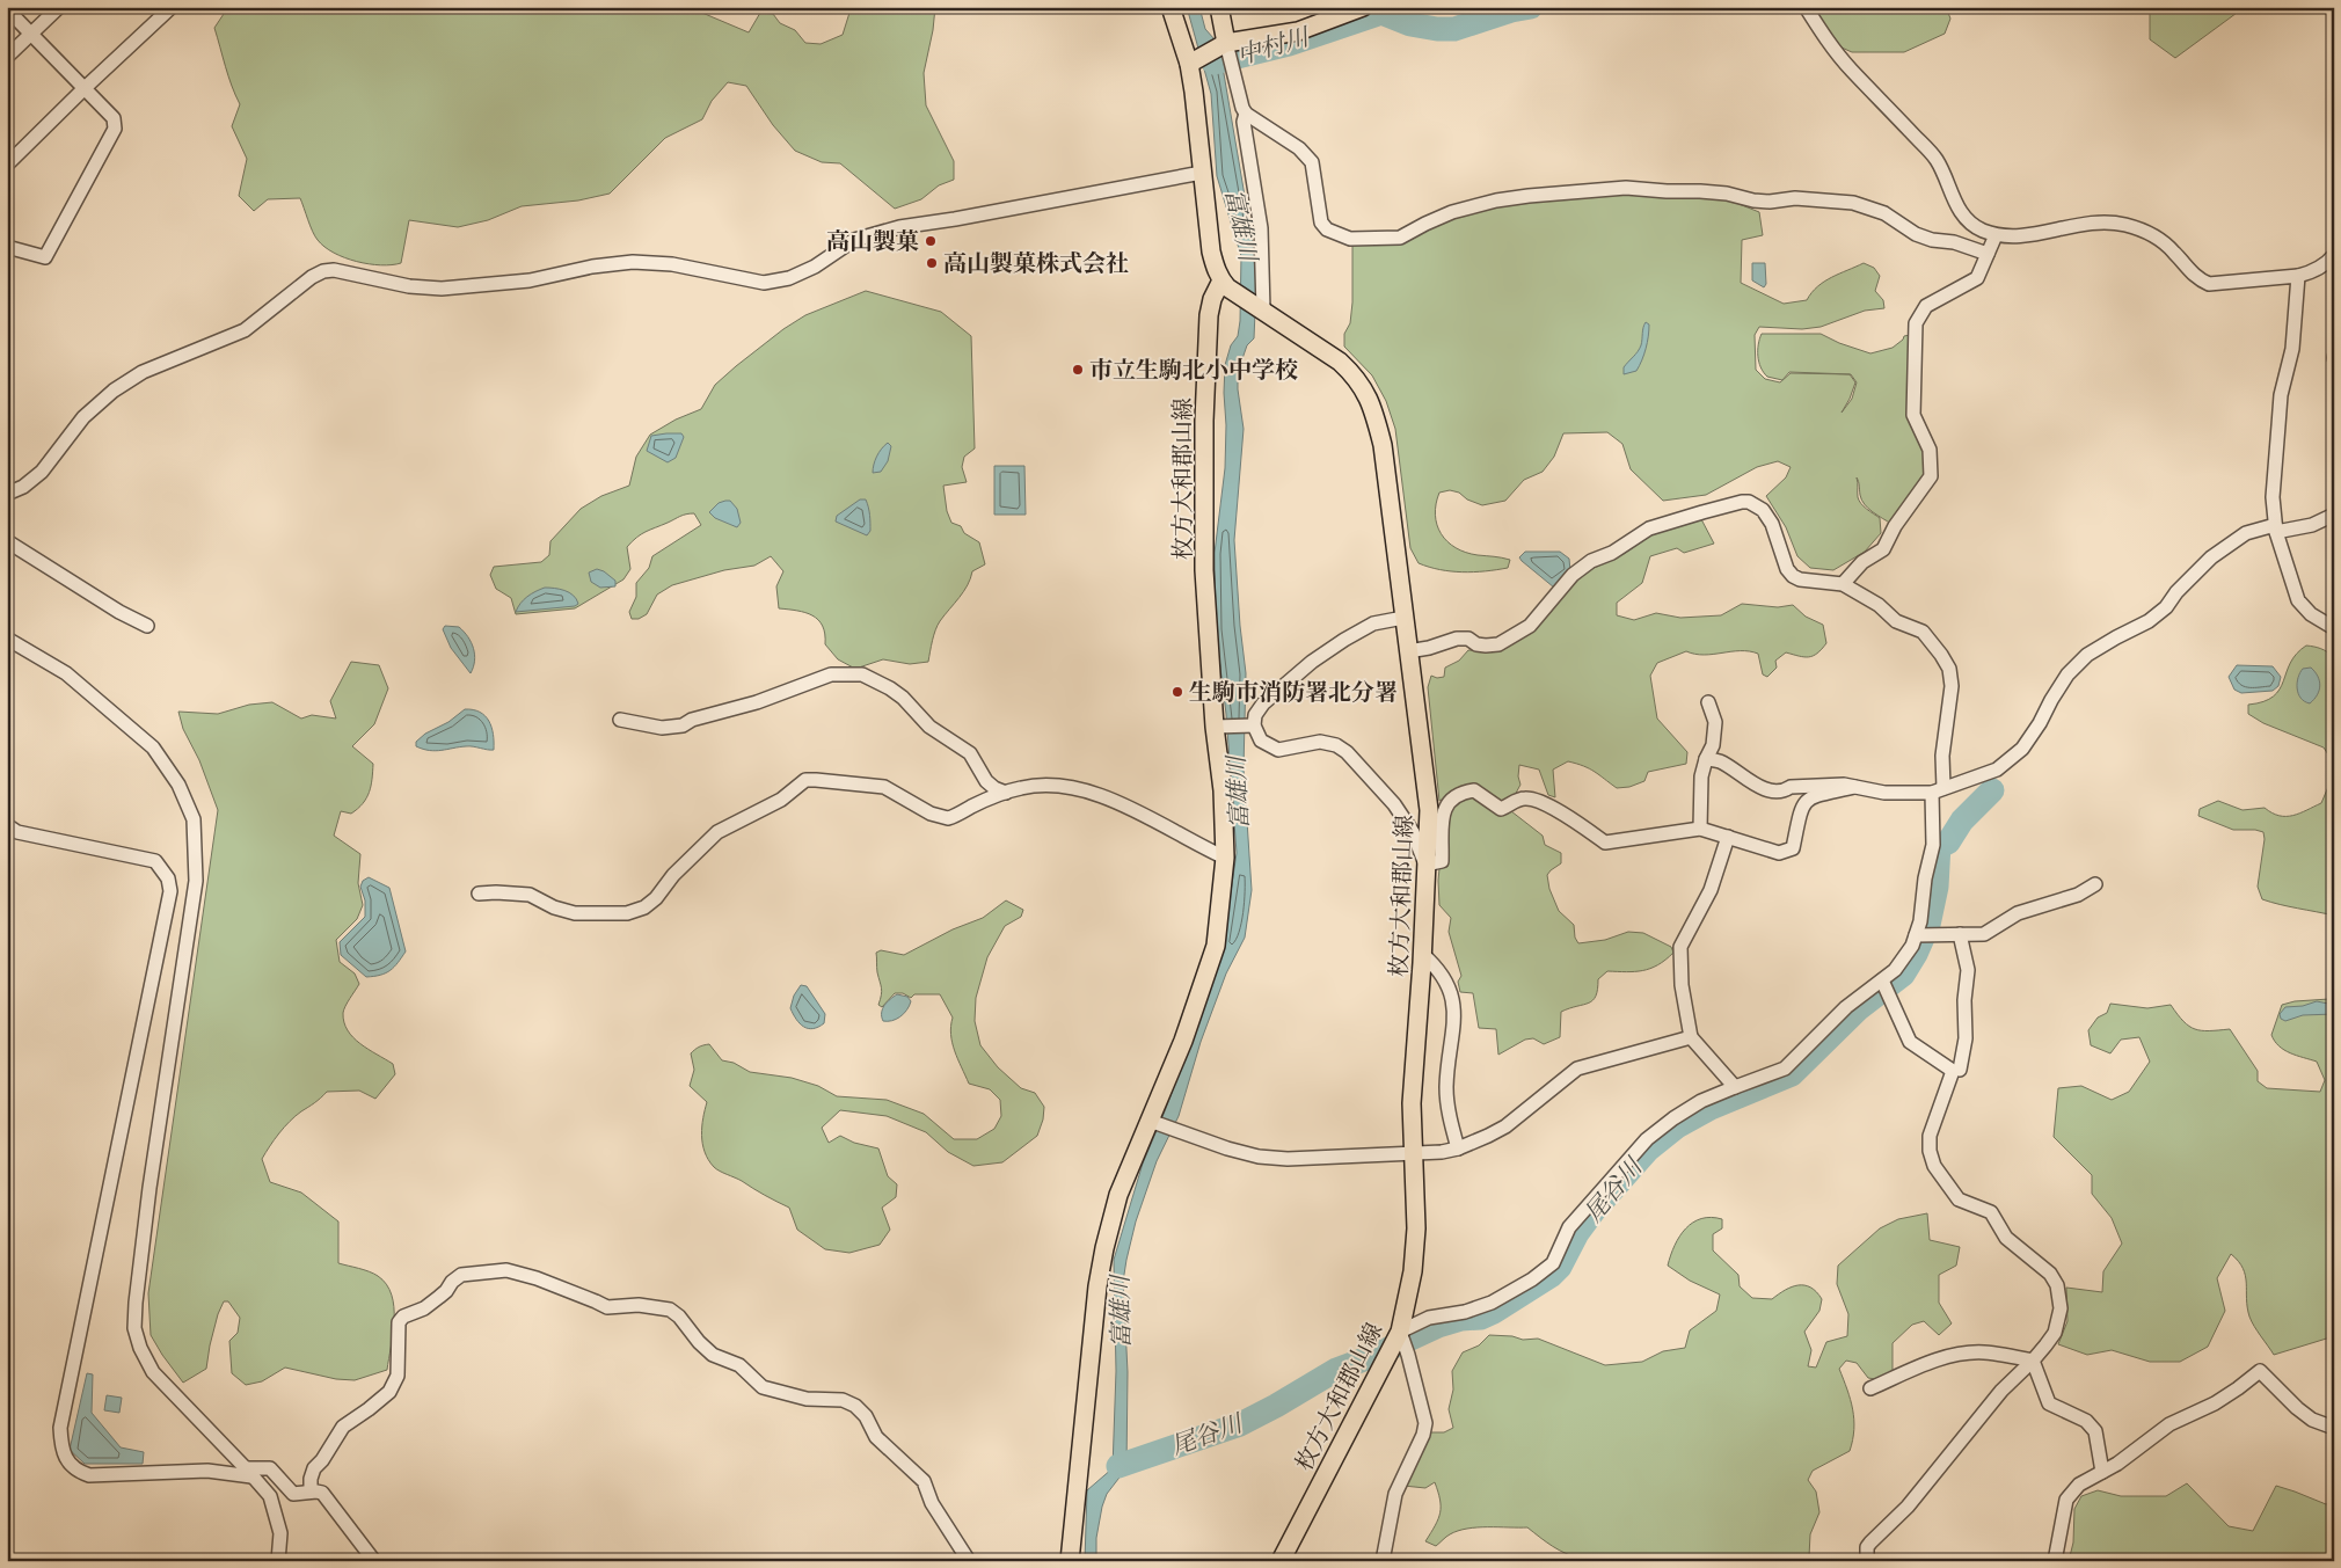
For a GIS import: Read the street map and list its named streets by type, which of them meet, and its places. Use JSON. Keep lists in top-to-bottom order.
{
  "streets": {
    "main road": ["枚方大和郡山線"]
  },
  "water": ["中村川", "富雄川", "尾谷川"],
  "places": [
    "高山製菓",
    "高山製菓株式会社",
    "市立生駒北小中学校",
    "生駒市消防署北分署"
  ]
}
